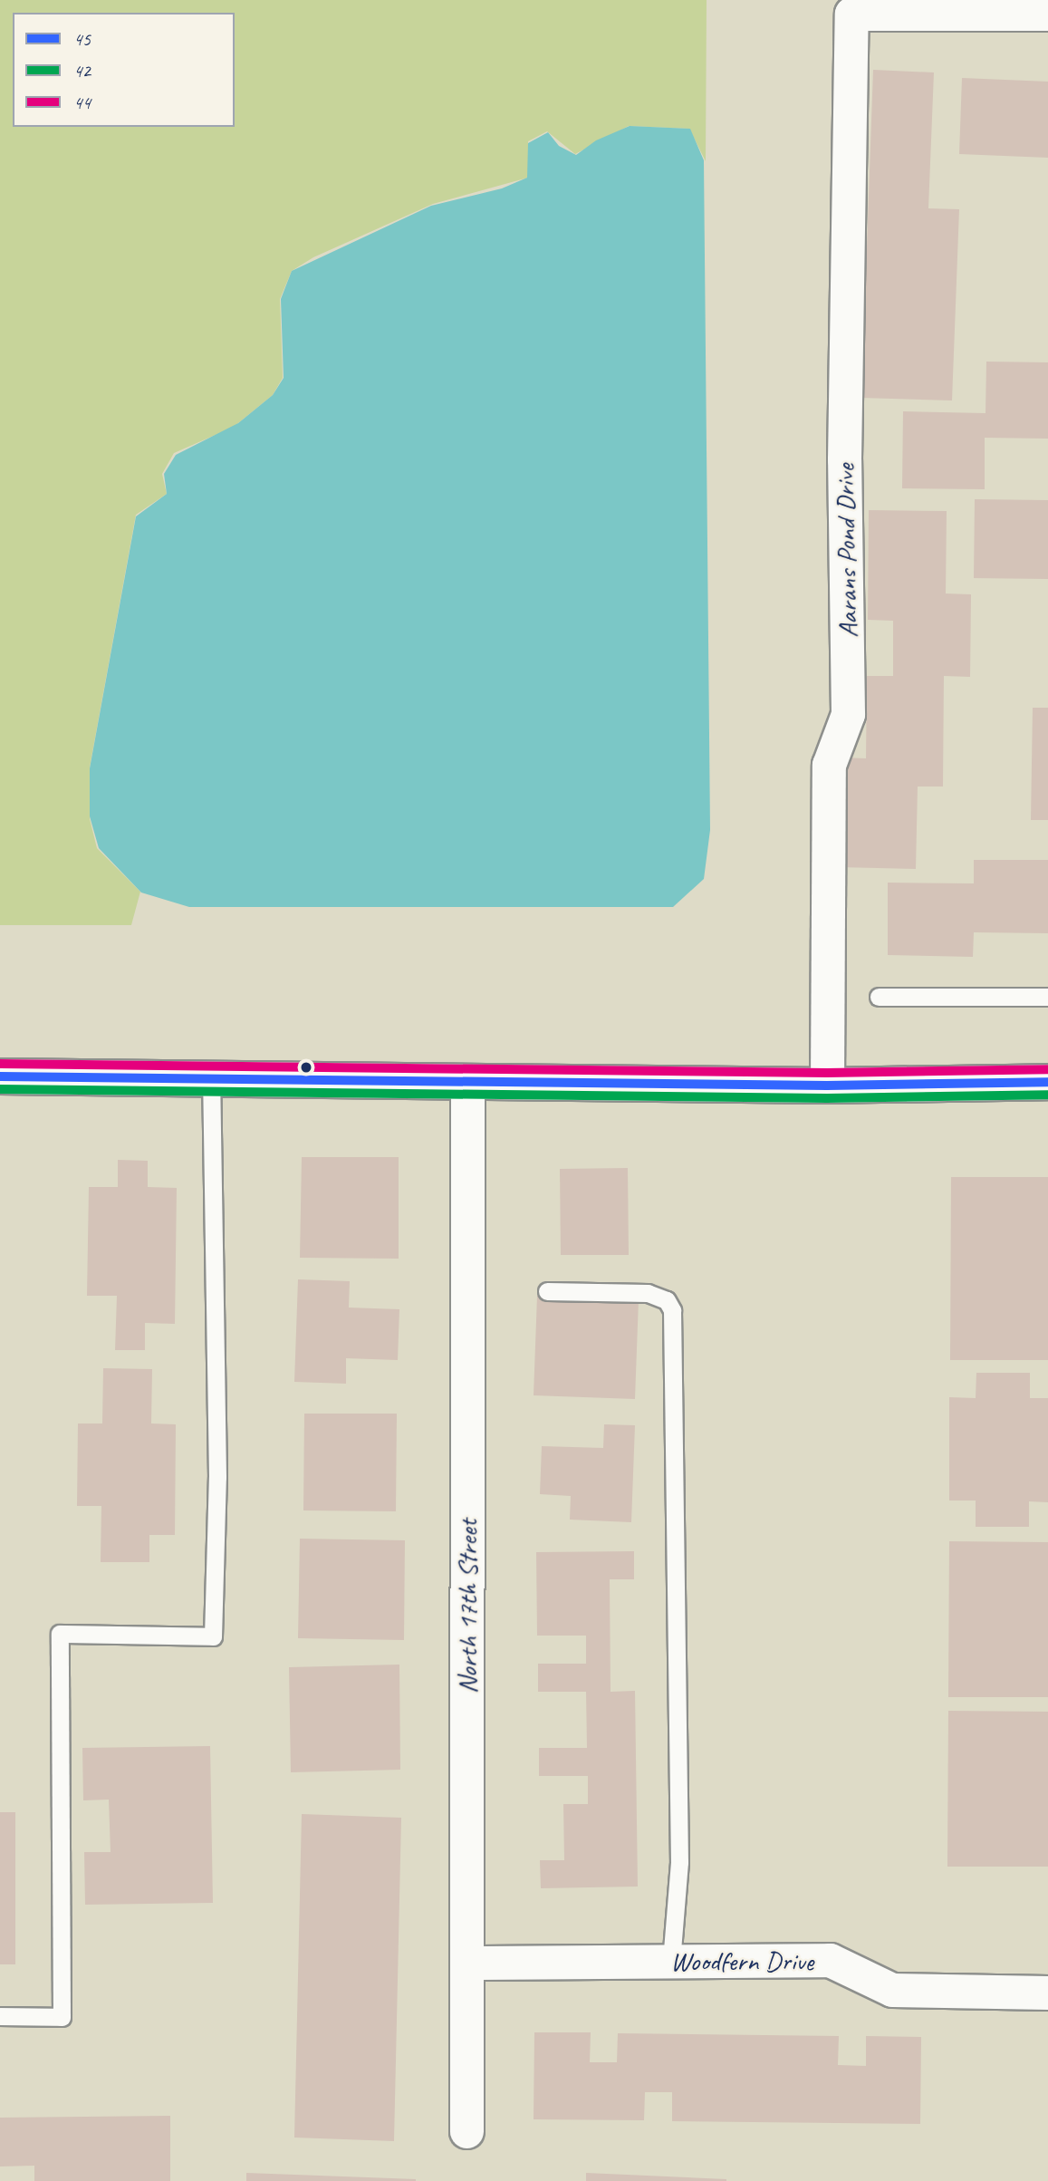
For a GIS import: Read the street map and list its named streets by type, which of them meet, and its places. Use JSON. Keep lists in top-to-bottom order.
{
  "streets": {
    "street": ["Aarans Pond Drive", "North 17th Street", "Woodfern Drive"]
  },
  "crossings": [
    ["North 17th Street", "Woodfern Drive"]
  ],
  "lines": ["transit line 44", "transit line 45", "transit line 42"],
  "legend": ["45", "42", "44"]
}
